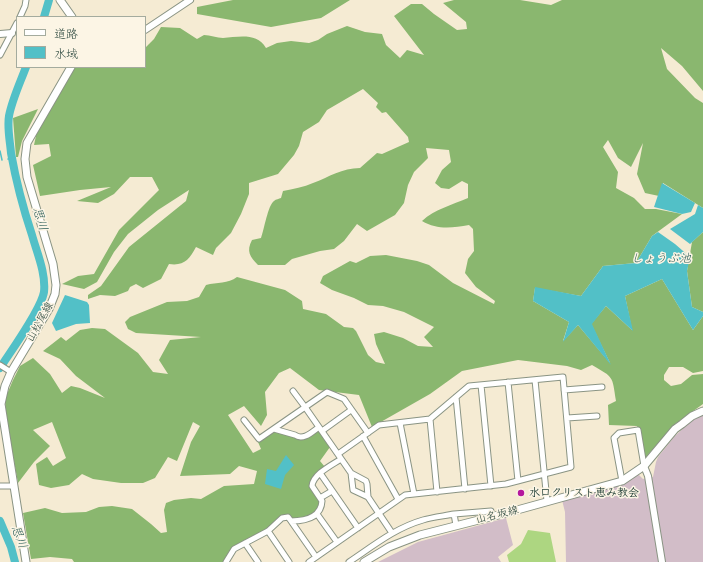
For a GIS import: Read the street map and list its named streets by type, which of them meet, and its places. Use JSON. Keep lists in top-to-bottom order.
{
  "streets": {
    "main road": ["山松尾線", "山名坂線"]
  },
  "water": ["思川", "しょうぶ池"],
  "places": ["水口クリスト恵み教会"],
  "legend": ["道路", "水域"]
}
